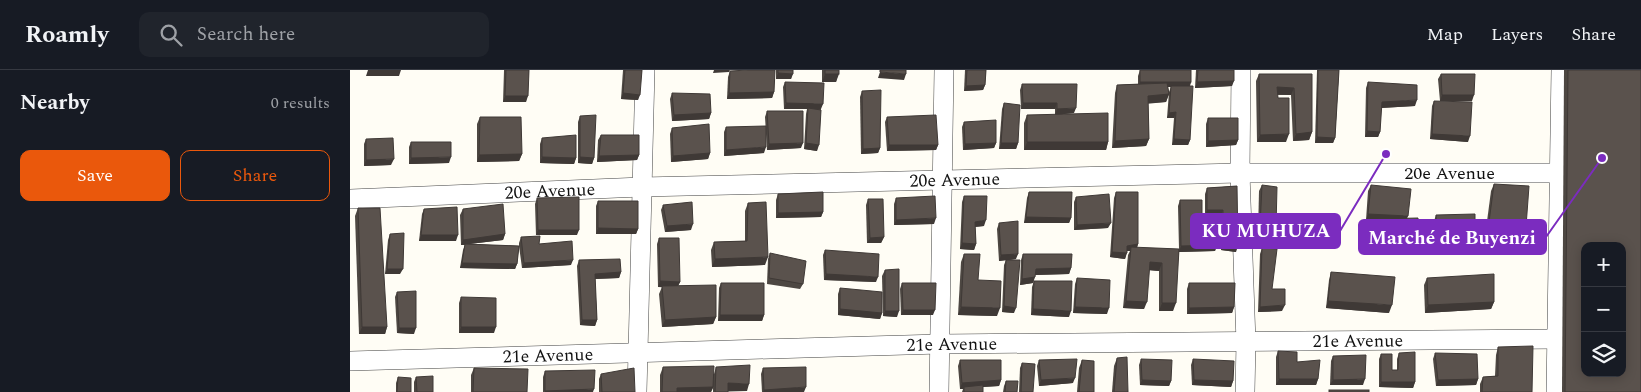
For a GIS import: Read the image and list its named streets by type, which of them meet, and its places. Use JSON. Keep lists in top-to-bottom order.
{
  "streets": {
    "street": ["20e Avenue", "21e Avenue"]
  },
  "places": ["KU MUHUZA", "Marché de Buyenzi"],
  "page": {
    "header": "Roamly",
    "search": "Search here",
    "nav": ["Map", "Layers", "Share"],
    "heading": ["Nearby", "0 results"],
    "buttons": ["Save", "Share"],
    "map_buttons": ["+", "−"]
  }
}
